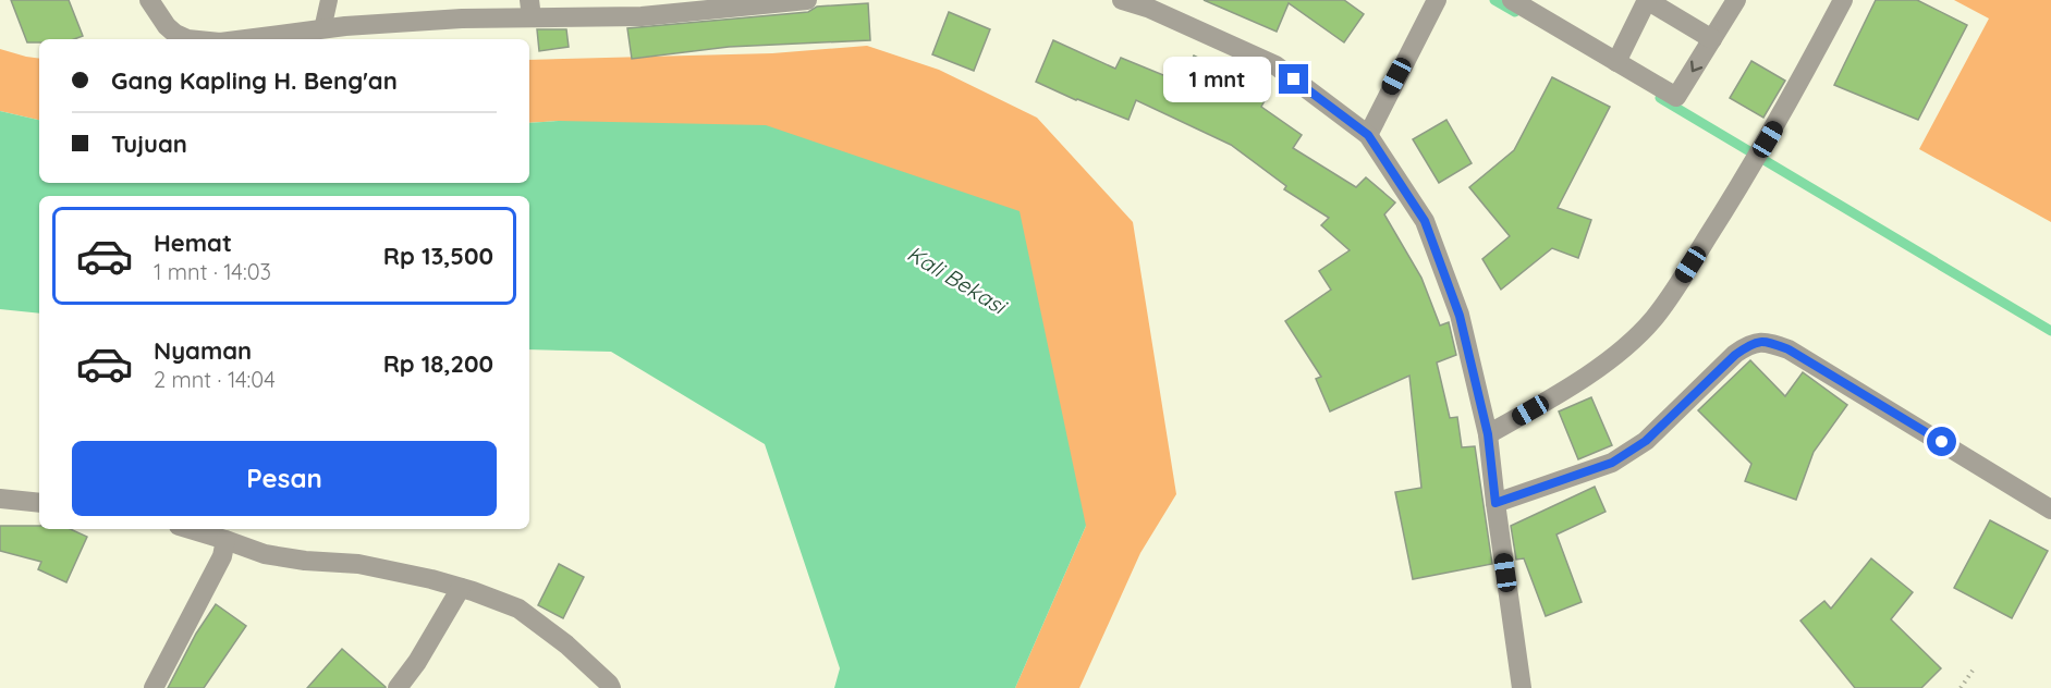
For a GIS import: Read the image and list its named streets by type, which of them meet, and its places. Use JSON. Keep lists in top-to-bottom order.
{
  "water": ["Kali Bekasi"],
  "page": {
    "banner": ["Gang Kapling H. Beng'an", "Tujuan"],
    "bubble": "1 mnt",
    "list": [
      {
        "name": "Hemat",
        "note": "1 mnt · 14:03",
        "value": "Rp 13,500"
      },
      {
        "name": "Nyaman",
        "note": "2 mnt · 14:04",
        "value": "Rp 18,200"
      }
    ],
    "buttons": "Pesan"
  }
}
